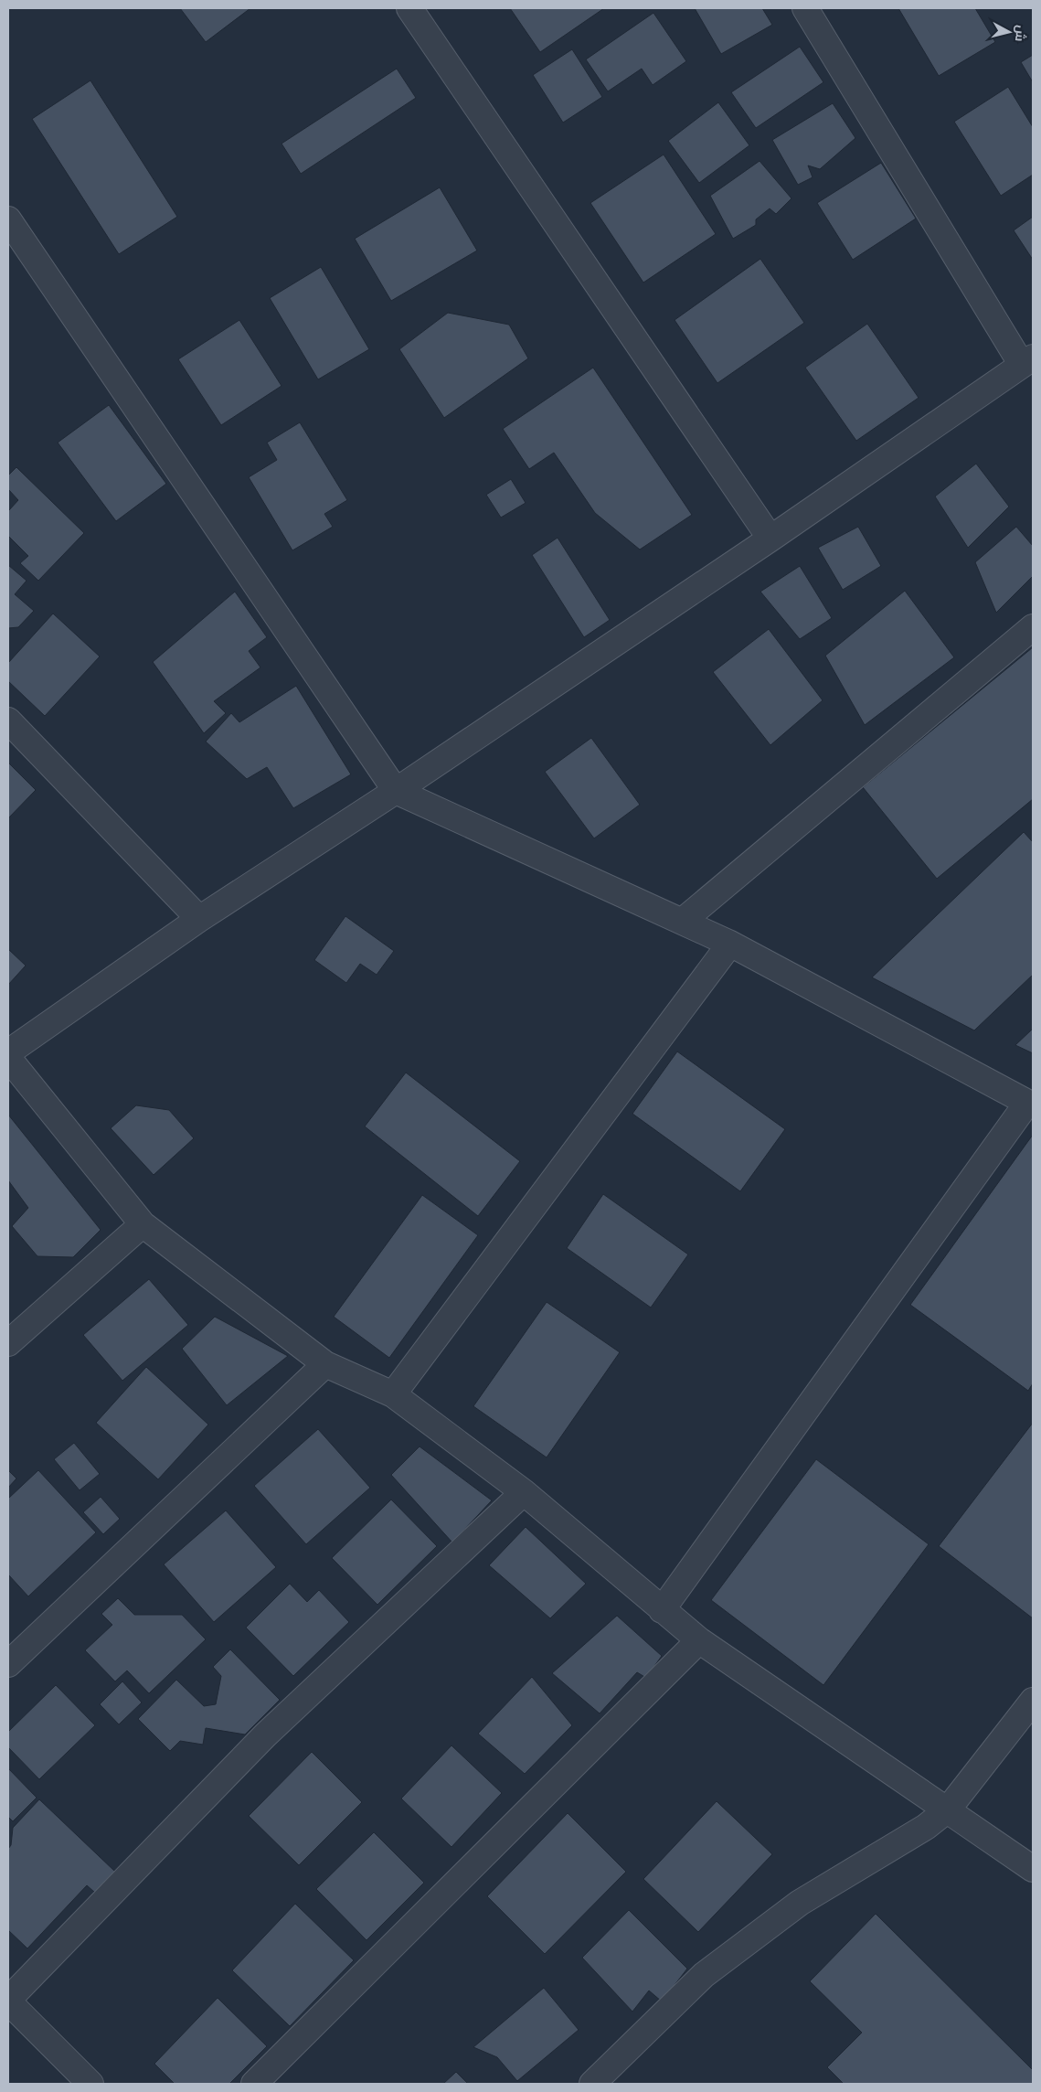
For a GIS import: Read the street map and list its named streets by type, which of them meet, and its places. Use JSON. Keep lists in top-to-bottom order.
{
  "north": "right"
}
